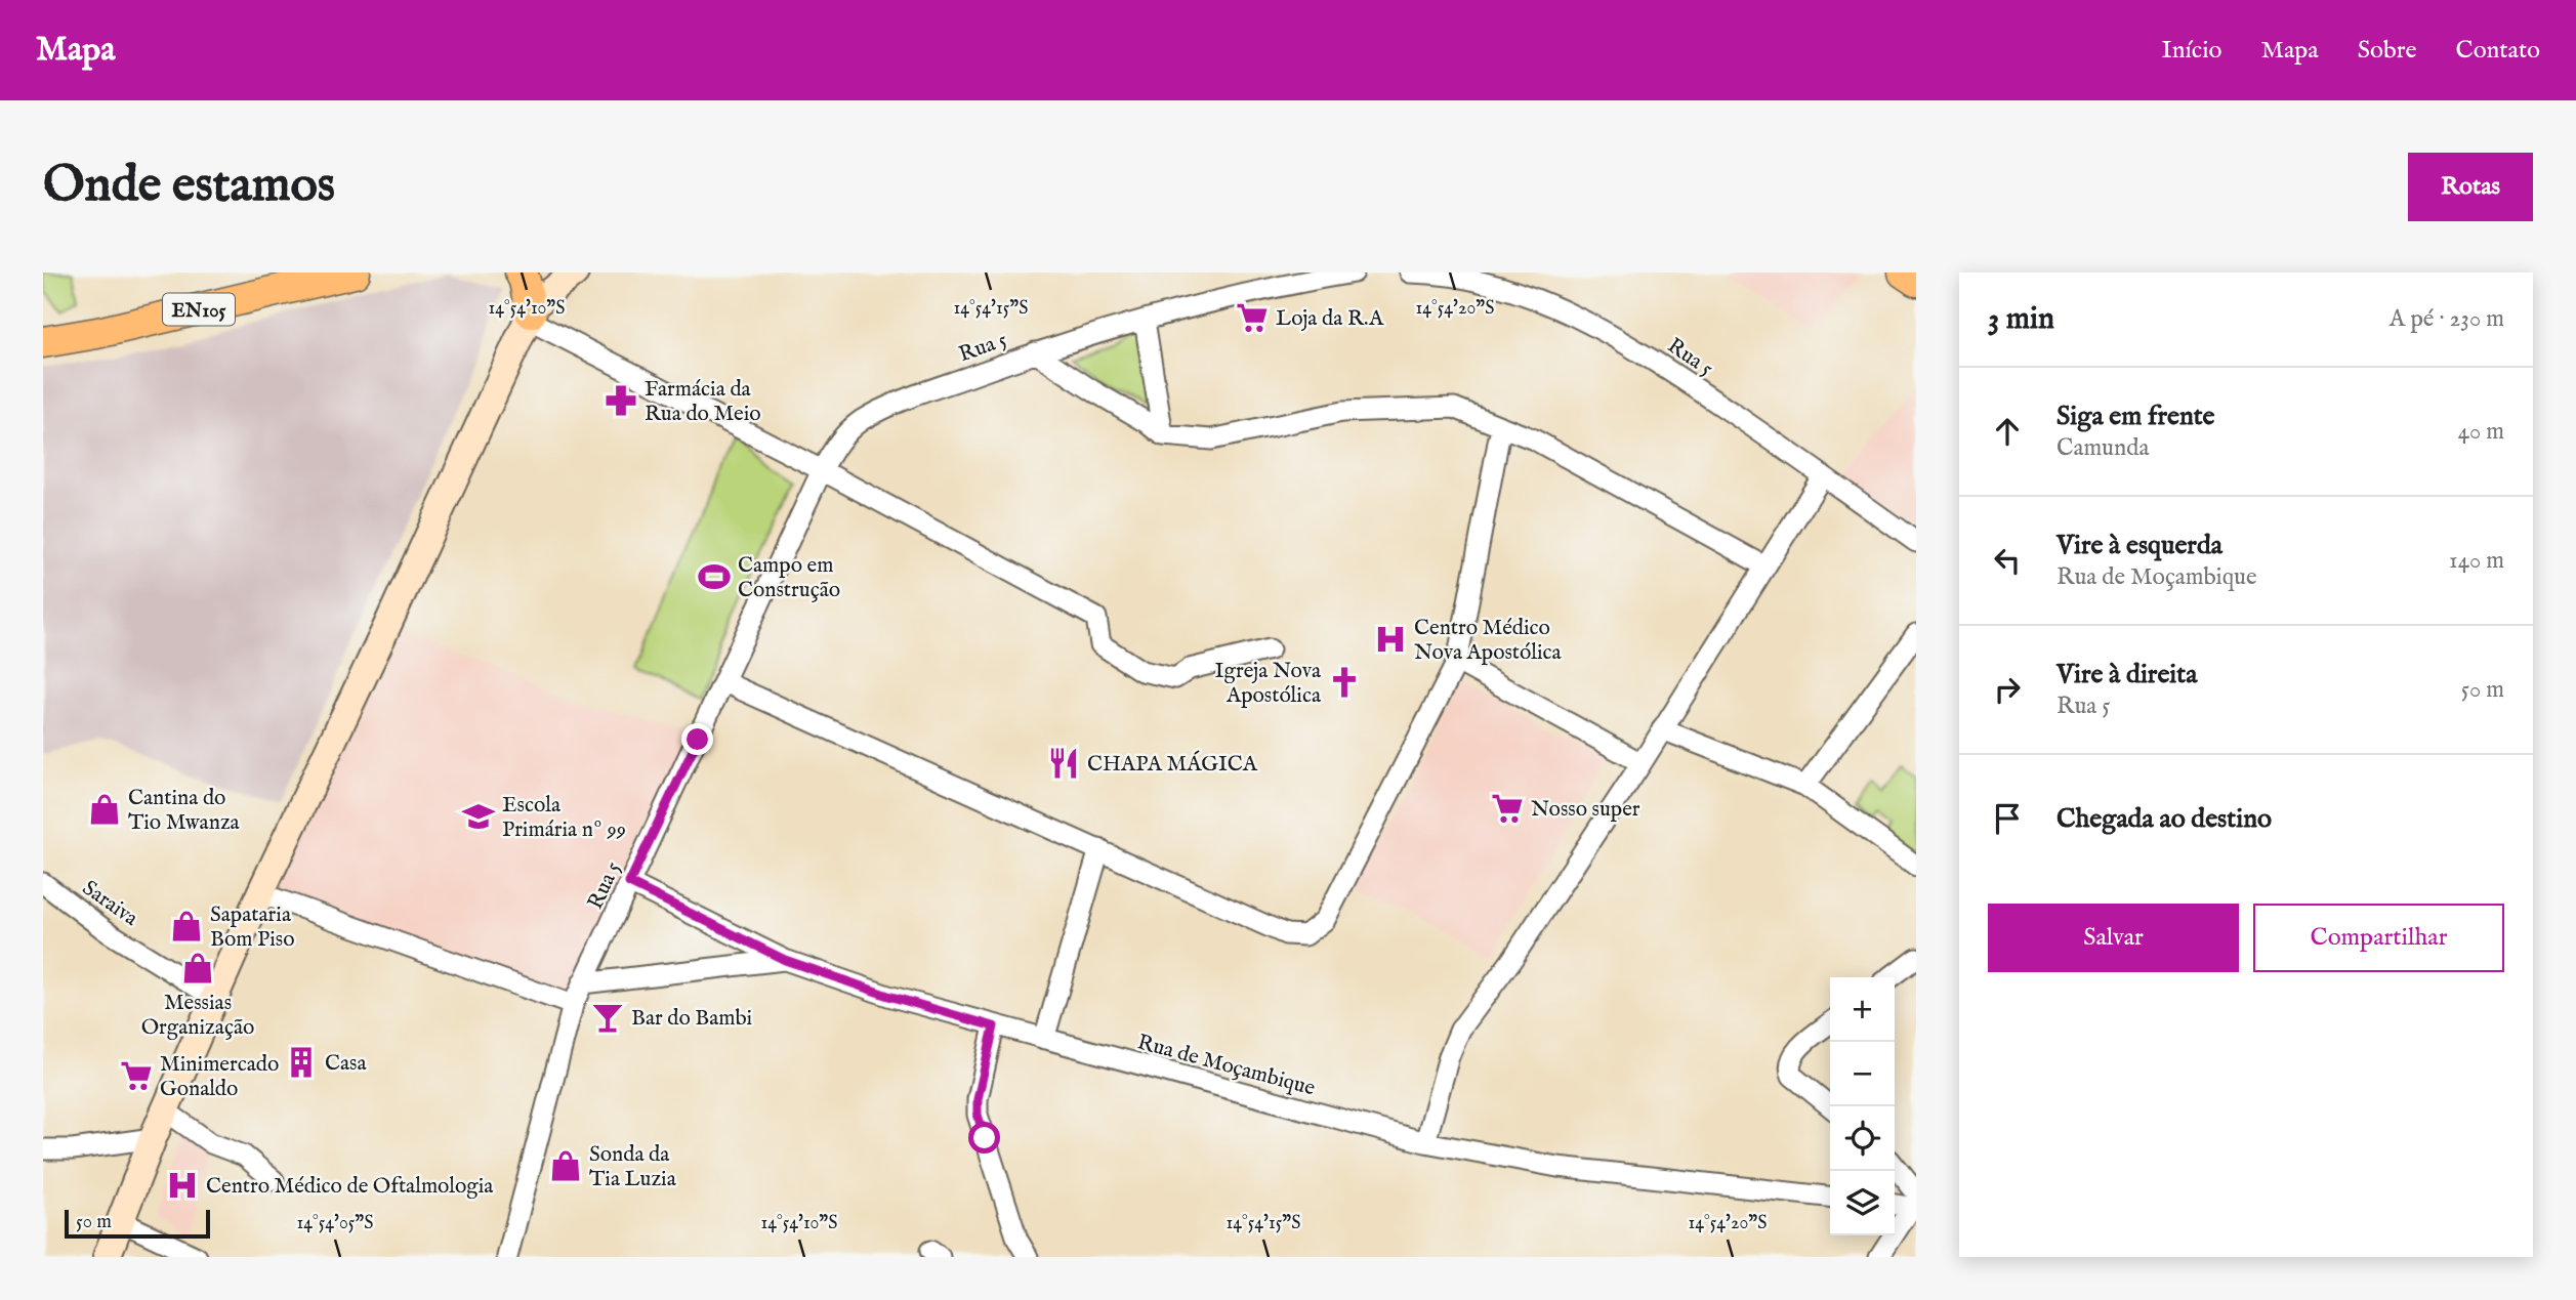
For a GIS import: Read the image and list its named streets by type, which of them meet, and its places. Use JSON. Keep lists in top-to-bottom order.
{
  "streets": {
    "main road": ["EN105"],
    "street": ["Rua 5", "Rua de Moçambique"]
  },
  "crossings": [
    ["Rua 5", "Rua de Moçambique"]
  ],
  "places": {
    "supermarket": ["Loja da R.A", "Nosso super", "Minimercado Gonaldo"],
    "pharmacy": ["Farmácia da Rua do Meio"],
    "sports": ["Campo em Construção"],
    "hospital": ["Centro Médico Nova Apostólica", "Centro Médico de Oftalmologia"],
    "church": ["Igreja Nova Apostólica"],
    "restaurant": ["CHAPA MÁGICA"],
    "shop": [
      "Cantina do Tio Mwanza",
      "Sapataria Bom Piso",
      "Messias Organização",
      "Sonda da Tia Luzia"
    ],
    "school or university": ["Escola Primária nº 99"],
    "bar": ["Bar do Bambi"],
    "building": ["Casa"]
  },
  "scale_bar": "50 m",
  "page": {
    "header": "Mapa",
    "nav": [
      "Início",
      "Mapa",
      "Sobre",
      "Contato"
    ],
    "buttons": [
      "Rotas",
      ["Salvar", "Compartilhar"]
    ],
    "title": "Onde estamos",
    "heading": ["3 min", "A pé · 230 m"],
    "list": [
      ["Siga em frente", "Camunda", "40 m"],
      ["Vire à esquerda", "Rua de Moçambique", "140 m"],
      ["Vire à direita", "Rua 5", "50 m"],
      "Chegada ao destino"
    ],
    "map_buttons": ["+", "−"],
    "scale": "50 m"
  },
  "coordinates": [
    "14°54'10\"S",
    "14°54'15\"S",
    "14°54'20\"S",
    "14°54'05\"S"
  ]
}
